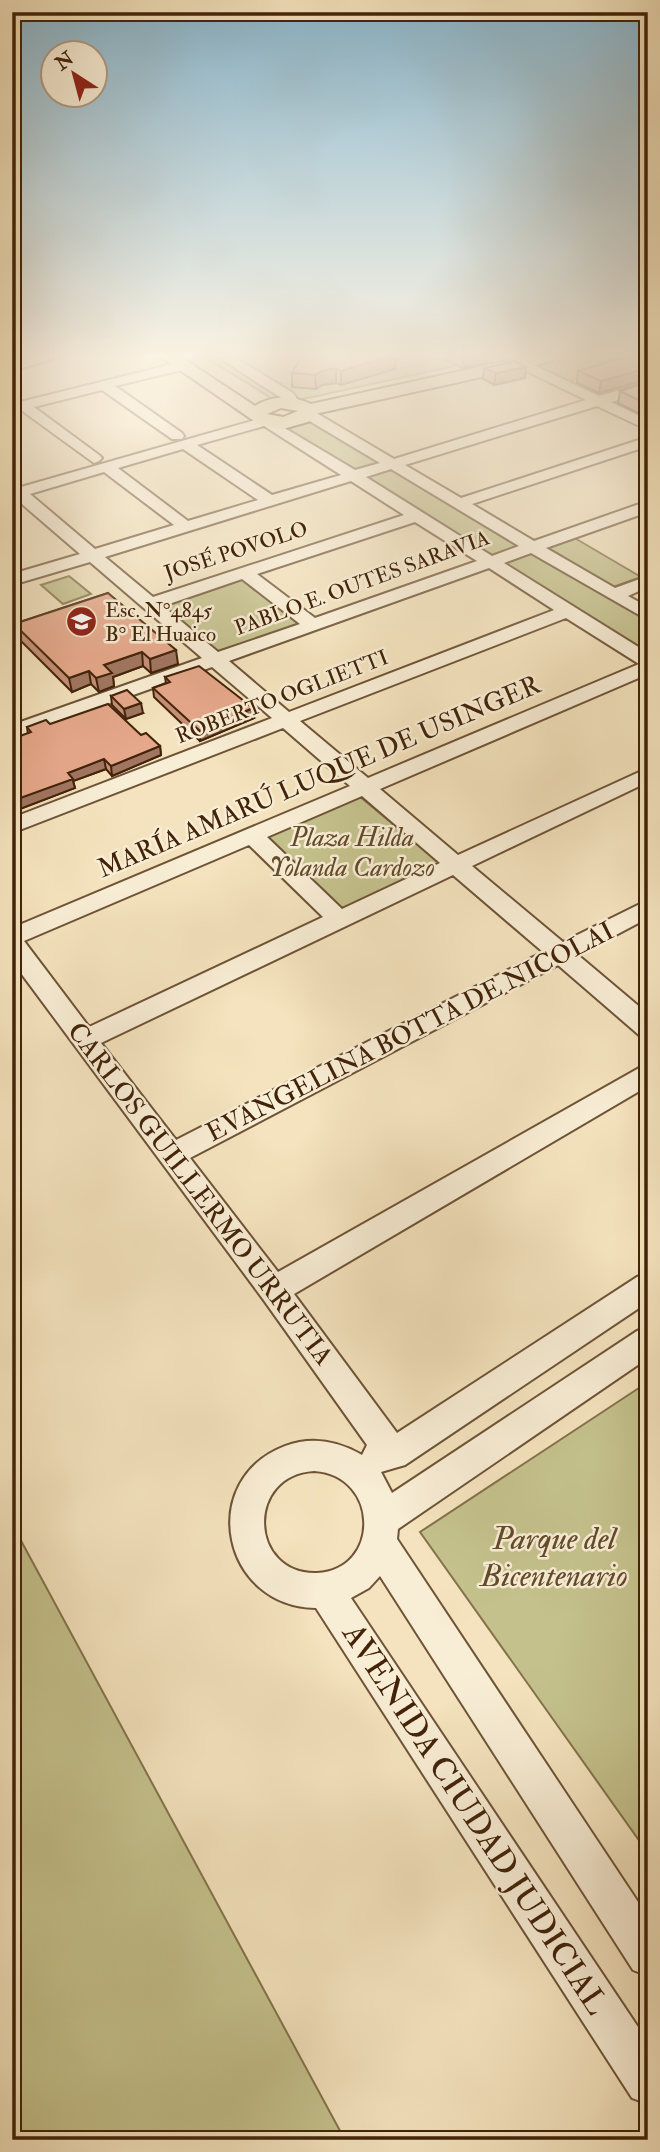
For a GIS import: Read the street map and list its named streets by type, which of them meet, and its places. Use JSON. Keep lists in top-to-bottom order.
{
  "streets": {
    "street": [
      "JOSÉ POVOLO",
      "PABLO E. OUTES SARAVIA",
      "ROBERTO OGLIETTI",
      "MARÍA AMARÚ LUQUE DE USINGER",
      "EVANGELINA BOTTA DE NICOLAI",
      "CARLOS GUILLERMO URRUTIA",
      "AVENIDA CIUDAD JUDICIAL"
    ]
  },
  "crossings": [
    ["EVANGELINA BOTTA DE NICOLAI", "CARLOS GUILLERMO URRUTIA"]
  ],
  "parks": ["Plaza Hilda Yolanda Cardozo", "Parque del Bicentenario"],
  "places": {
    "school or university": ["Esc. N°4845 B° El Huaico"]
  },
  "north": "top left"
}
